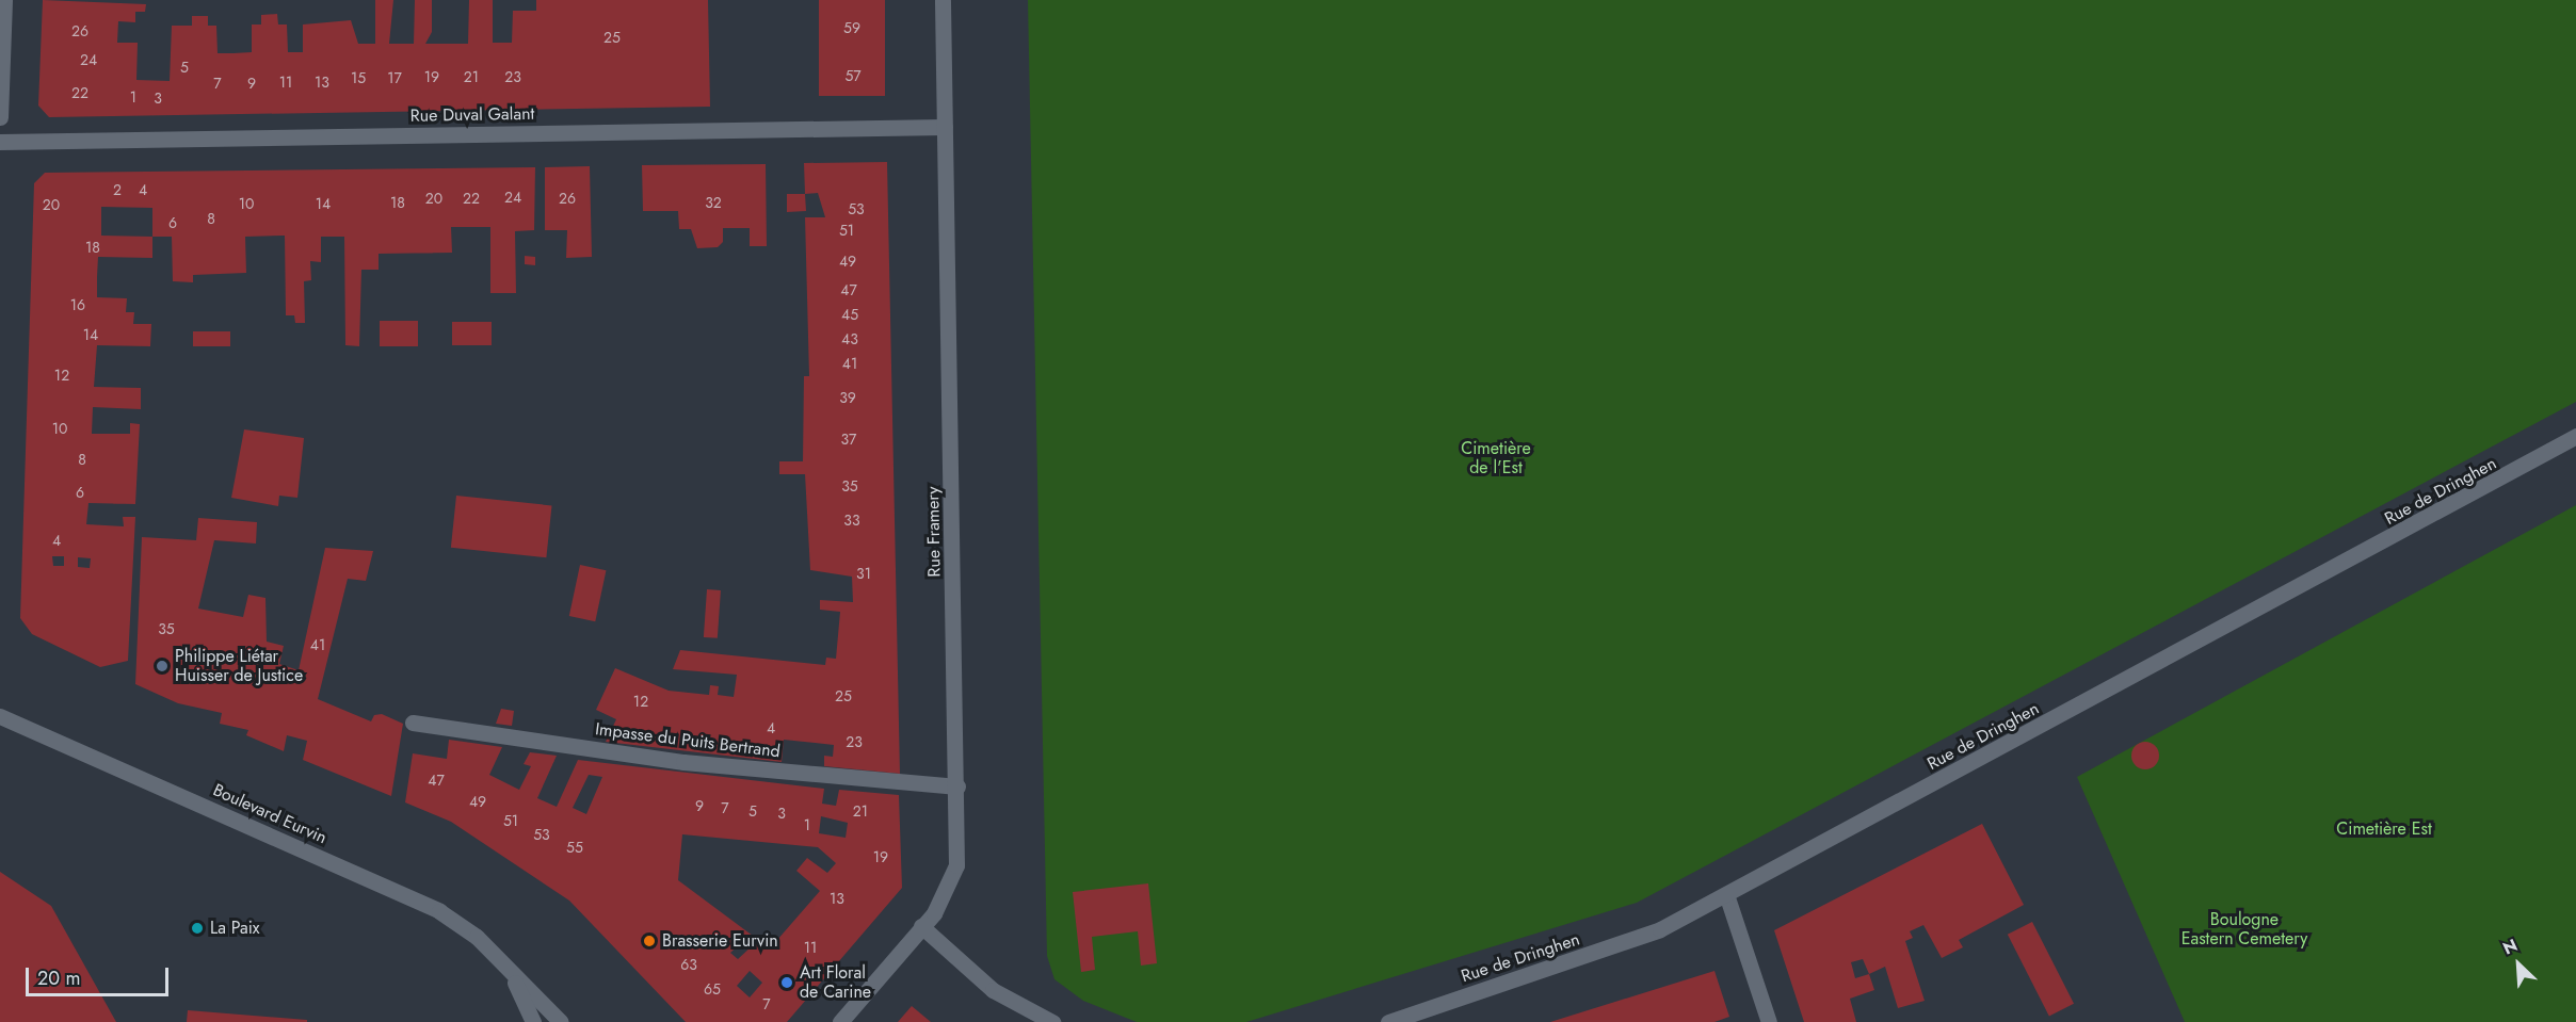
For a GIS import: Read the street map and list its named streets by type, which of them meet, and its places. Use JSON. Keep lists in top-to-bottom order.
{
  "streets": {
    "street": [
      "Rue Duval Galant",
      "Rue de Dringhen",
      "Rue Framery",
      "Impasse du Puits Bertrand",
      "Boulevard Eurvin"
    ]
  },
  "crossings": [
    ["Rue Duval Galant", "Rue Framery"],
    ["Rue Framery", "Impasse du Puits Bertrand"]
  ],
  "parks": ["Cimetière de l'Est", "Cimetière Est", "Boulogne Eastern Cemetery"],
  "places": [
    "Philippe Liétar Huisser de Justice",
    "La Paix",
    "Brasserie Eurvin",
    "Art Floral de Carine"
  ],
  "house_numbers": [
    "59",
    "26",
    "25",
    "24",
    "5",
    "57",
    "19",
    "21",
    "23",
    "15",
    "17",
    "11",
    "13",
    "7",
    "9",
    "22",
    "1",
    "3",
    "2",
    "4",
    "24",
    "20",
    "22",
    "26",
    "18",
    "32",
    "10",
    "14",
    "20",
    "53",
    "8",
    "6",
    "51",
    "18",
    "49",
    "47",
    "16",
    "45",
    "14",
    "43",
    "41",
    "12",
    "39",
    "10",
    "37",
    "8",
    "35",
    "6",
    "33",
    "4",
    "31",
    "35",
    "41",
    "25",
    "12",
    "4",
    "23",
    "47",
    "49",
    "9",
    "7",
    "5",
    "21",
    "3",
    "51",
    "1",
    "53",
    "55",
    "19",
    "13",
    "11",
    "63",
    "65",
    "7"
  ],
  "scale_bar": "20 m",
  "north": "top left"
}
